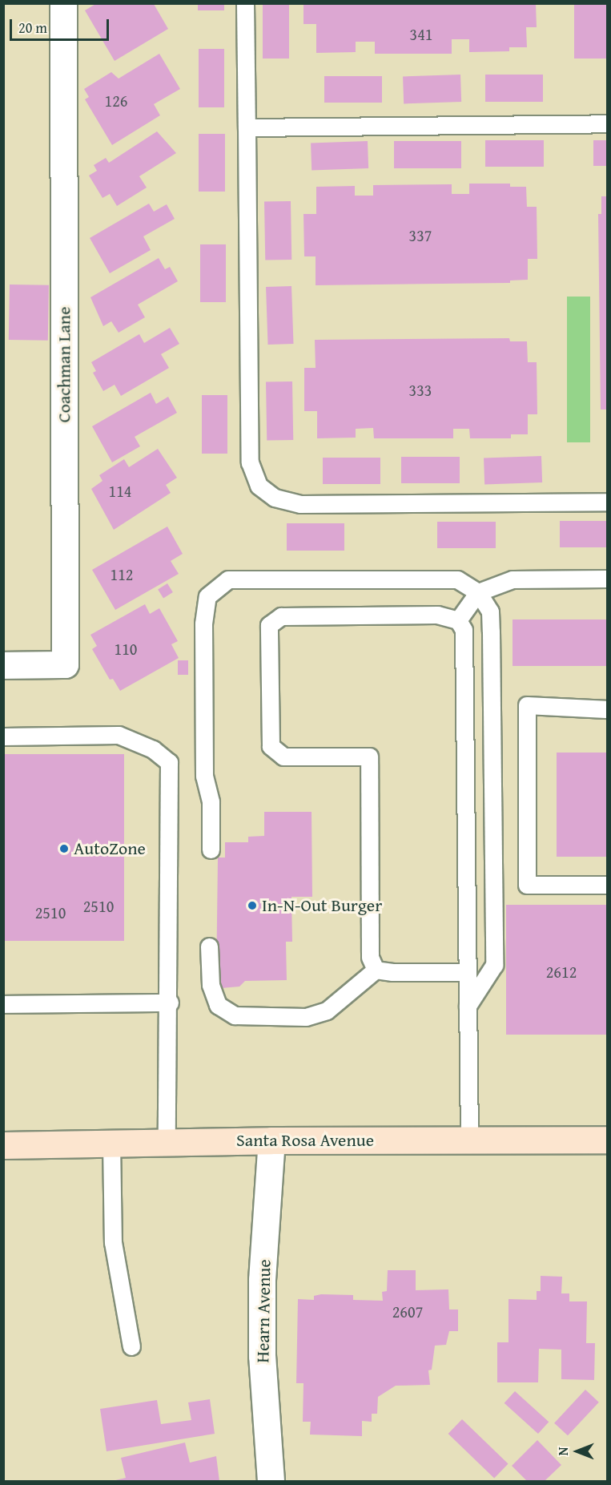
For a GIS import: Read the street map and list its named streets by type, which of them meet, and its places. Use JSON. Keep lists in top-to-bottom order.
{
  "streets": {
    "main road": ["Santa Rosa Avenue"],
    "street": ["Coachman Lane", "Hearn Avenue"]
  },
  "crossings": [
    ["Santa Rosa Avenue", "Hearn Avenue"]
  ],
  "places": ["AutoZone", "In-N-Out Burger"],
  "house_numbers": [
    "341",
    "126",
    "337",
    "333",
    "114",
    "112",
    "110",
    "2510",
    "2510",
    "2612",
    "2607"
  ],
  "scale_bar": "20 m",
  "north": "left"
}
